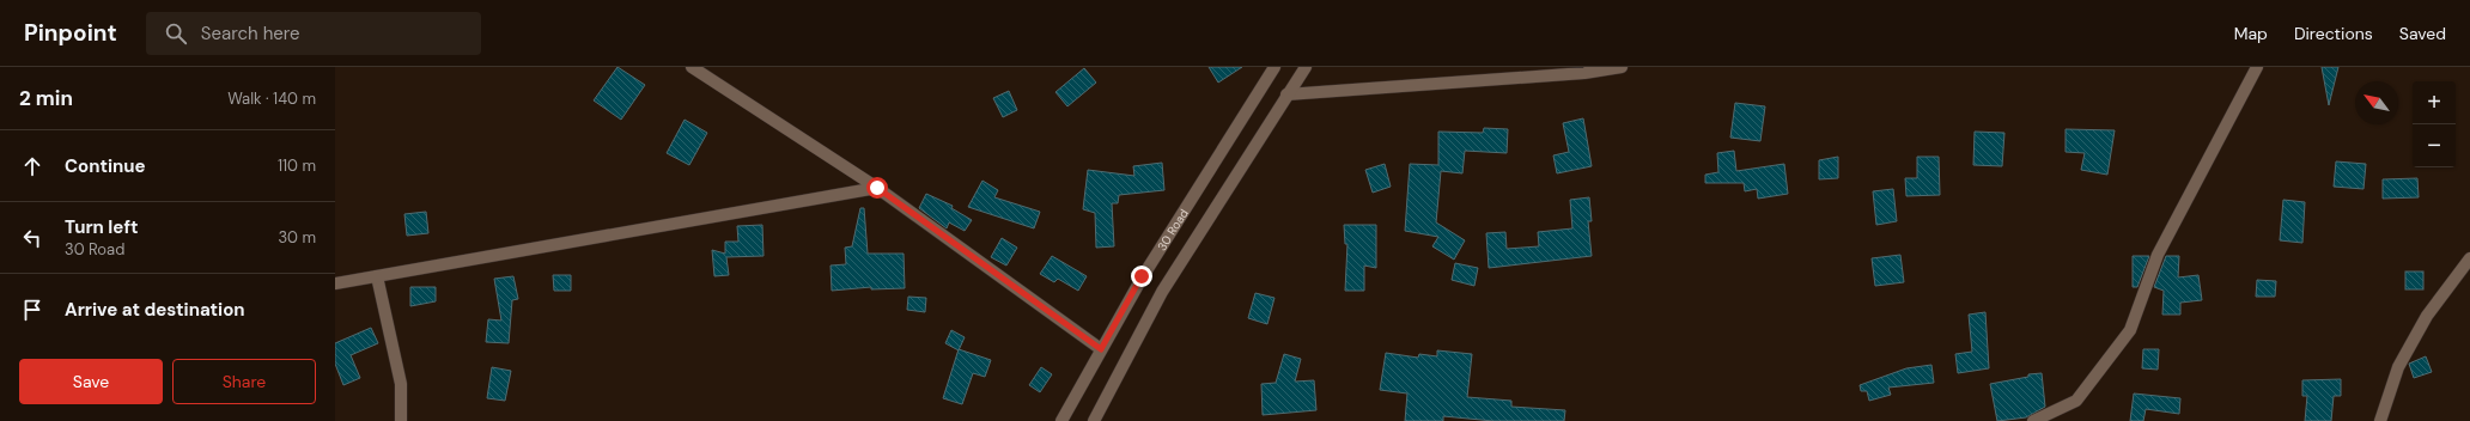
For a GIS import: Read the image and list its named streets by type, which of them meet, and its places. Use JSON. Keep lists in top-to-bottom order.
{
  "streets": {
    "street": ["30 Road"]
  },
  "north": "top left",
  "page": {
    "header": "Pinpoint",
    "search": "Search here",
    "nav": ["Map", "Directions", "Saved"],
    "heading": ["2 min", "Walk · 140 m"],
    "map_buttons": ["+", "−"],
    "list": [
      ["Continue", "110 m"],
      ["Turn left", "30 Road", "30 m"],
      "Arrive at destination"
    ],
    "buttons": ["Save", "Share"]
  }
}
